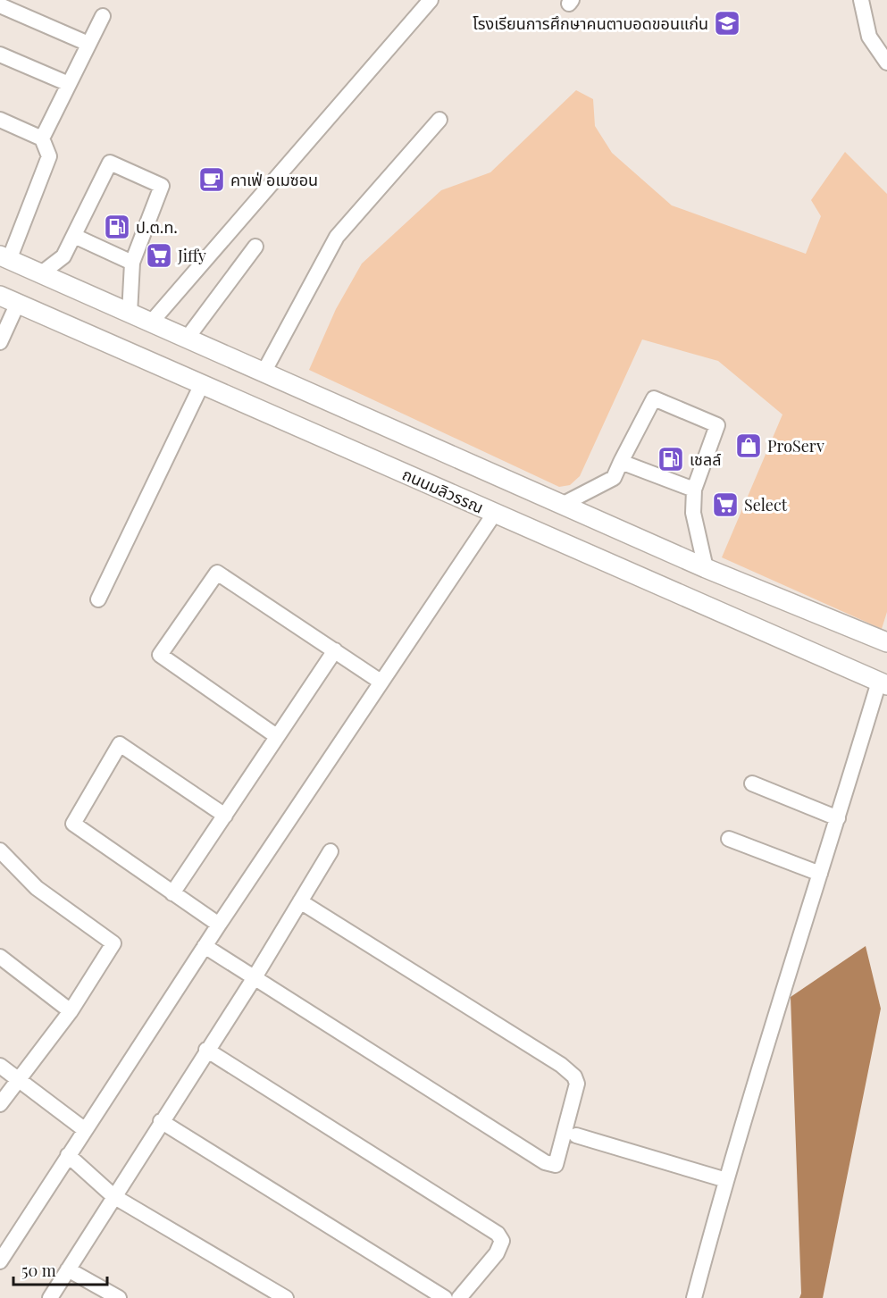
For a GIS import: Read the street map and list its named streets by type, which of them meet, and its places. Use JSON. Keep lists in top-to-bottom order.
{
  "streets": {
    "main road": ["ถนนมลิวรรณ"]
  },
  "places": {
    "school or university": ["โรงเรียนการศึกษาคนตาบอดขอนแก่น"],
    "cafe": ["คาเฟ่ อเมซอน"],
    "fuel station": ["ป.ต.ท.", "เชลล์"],
    "supermarket": ["Jiffy", "Select"],
    "shop": ["ProServ"]
  },
  "scale_bar": "50 m"
}
